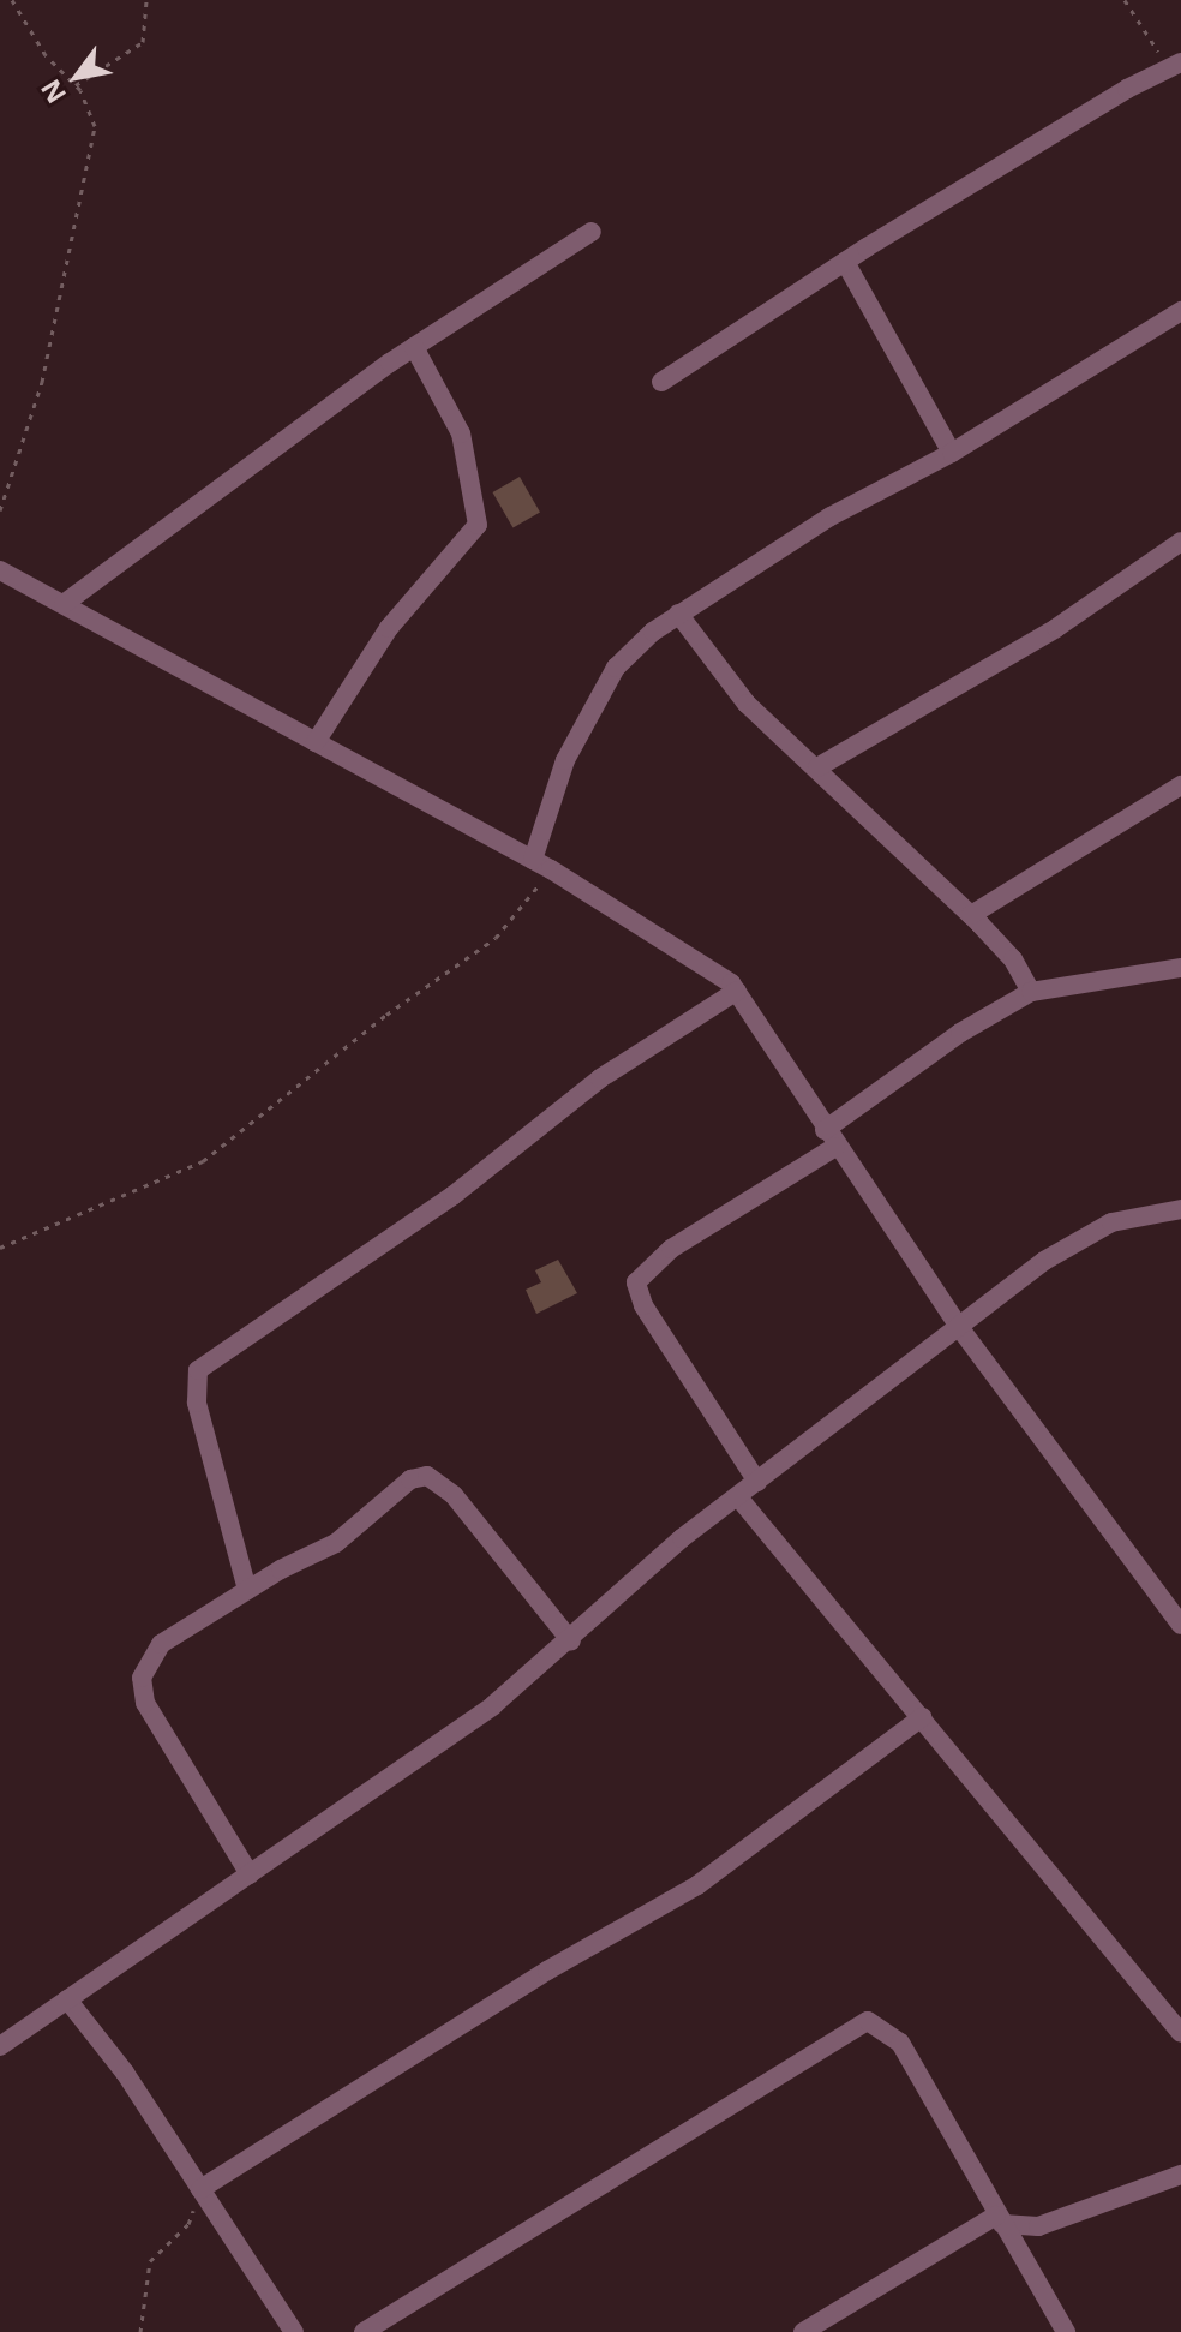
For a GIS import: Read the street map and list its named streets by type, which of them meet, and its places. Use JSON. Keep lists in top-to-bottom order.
{
  "north": "bottom left"
}
